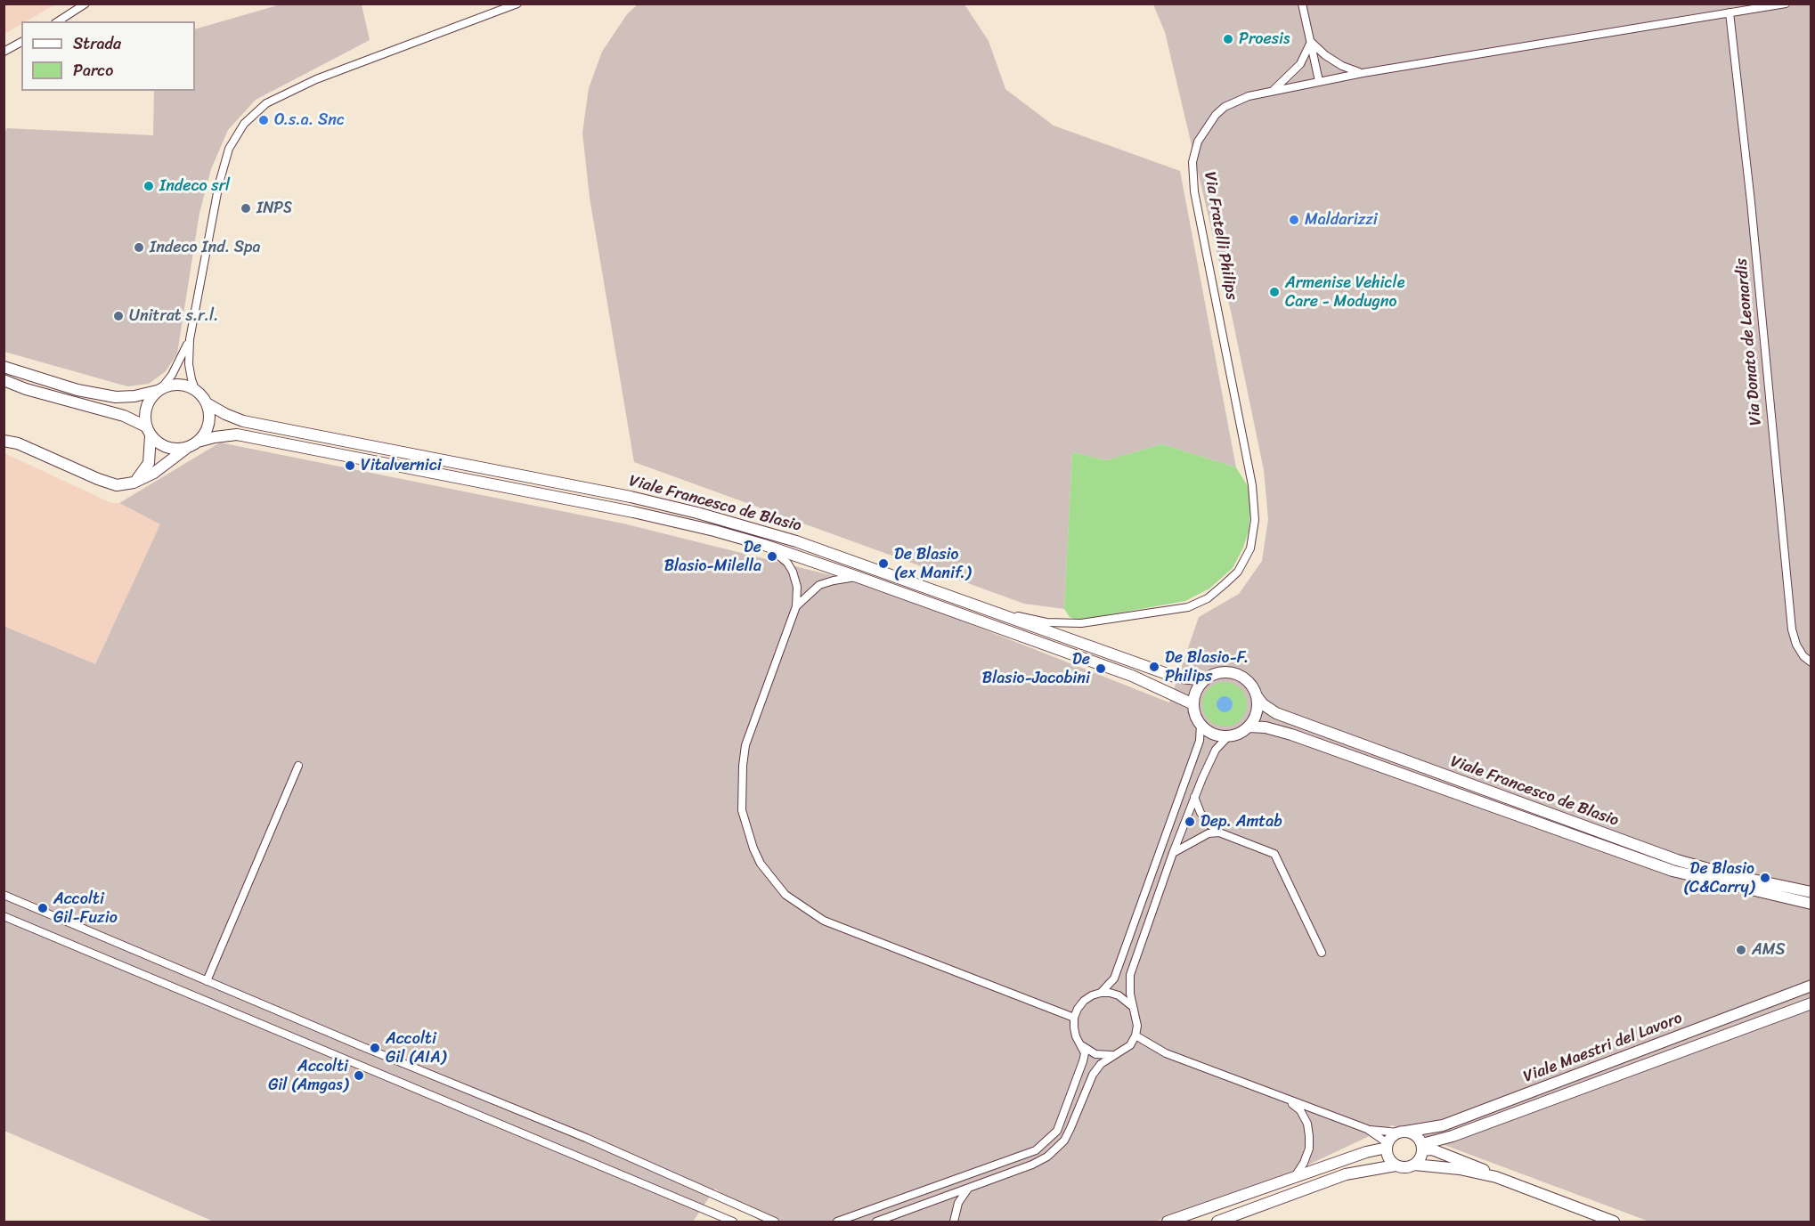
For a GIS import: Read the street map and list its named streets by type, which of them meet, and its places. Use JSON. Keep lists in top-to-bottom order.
{
  "streets": {
    "street": [
      "Via Fratelli Philips",
      "Via Donato de Leonardis",
      "Viale Francesco de Blasio",
      "Viale Maestri del Lavoro"
    ]
  },
  "crossings": [
    ["Via Fratelli Philips", "Via Donato de Leonardis"],
    ["Via Fratelli Philips", "Viale Francesco de Blasio"]
  ],
  "places": [
    "Proesis",
    "O.s.a. Snc",
    "Indeco srl",
    "INPS",
    "Maldarizzi",
    "Indeco Ind. Spa",
    "Armenise Vehicle Care - Modugno",
    "Unitrat s.r.l.",
    "Vitalvernici",
    "De Blasio-Milella",
    "De Blasio (ex Manif.)",
    "De Blasio-F. Philips",
    "De Blasio-Jacobini",
    "Dep. Amtab",
    "De Blasio (C&Carry)",
    "Accolti Gil-Fuzio",
    "AMS",
    "Accolti Gil (AIA)",
    "Accolti Gil (Amgas)"
  ],
  "legend": ["Strada", "Parco"]
}
